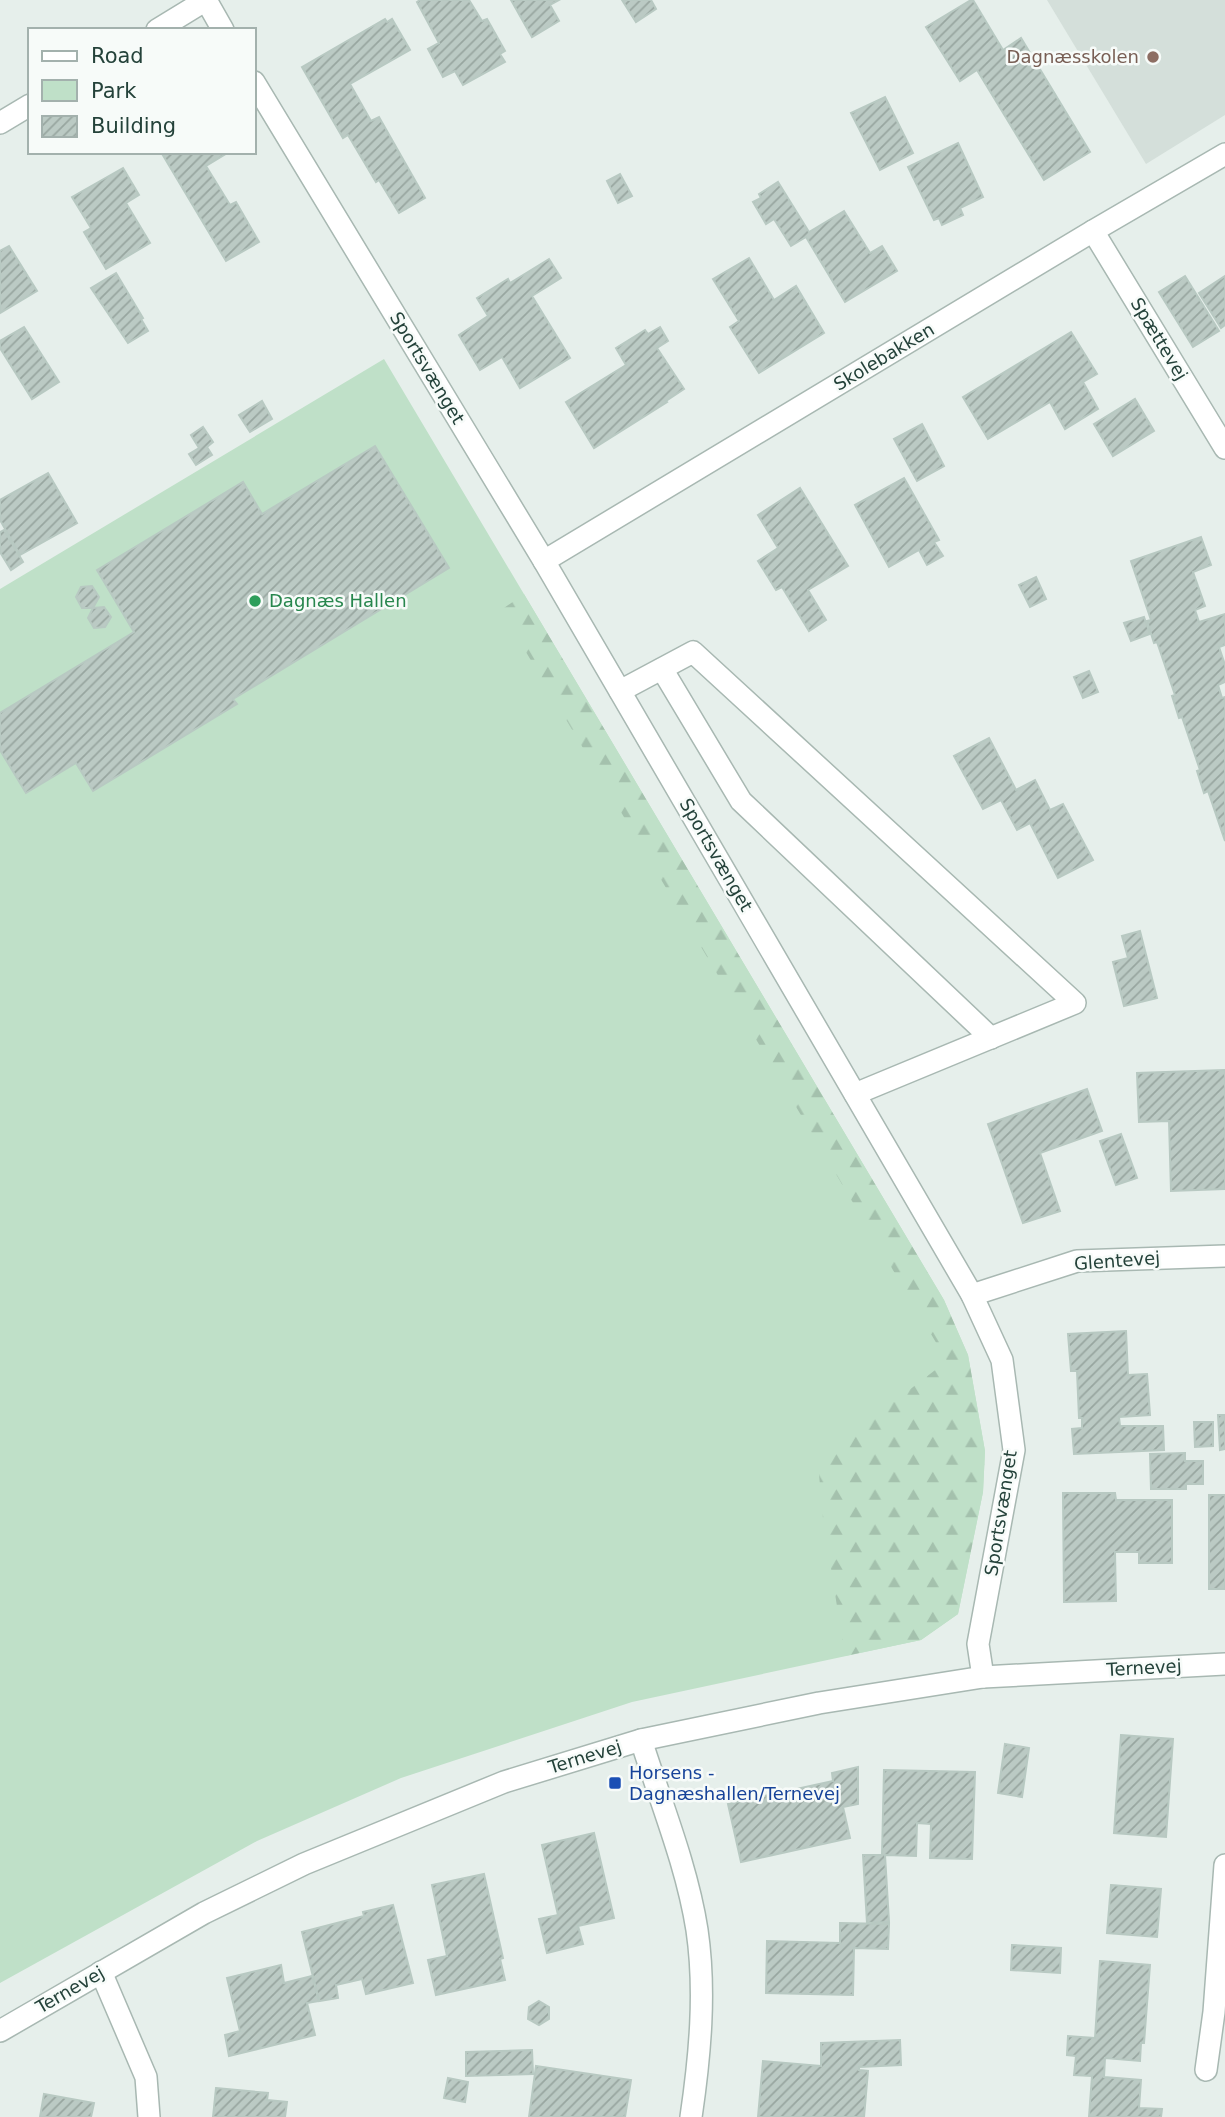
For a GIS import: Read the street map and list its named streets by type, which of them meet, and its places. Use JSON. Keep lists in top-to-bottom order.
{
  "streets": {
    "street": [
      "Spættevej",
      "Skolebakken",
      "Sportsvænget",
      "Glentevej",
      "Ternevej"
    ]
  },
  "crossings": [
    ["Spættevej", "Skolebakken"],
    ["Skolebakken", "Sportsvænget"],
    ["Sportsvænget", "Glentevej"],
    ["Sportsvænget", "Ternevej"]
  ],
  "places": {
    "other": ["Dagnæsskolen", "Dagnæs Hallen"],
    "transit": ["Horsens - Dagnæshallen/Ternevej"]
  },
  "legend": ["Road", "Park", "Building"]
}
